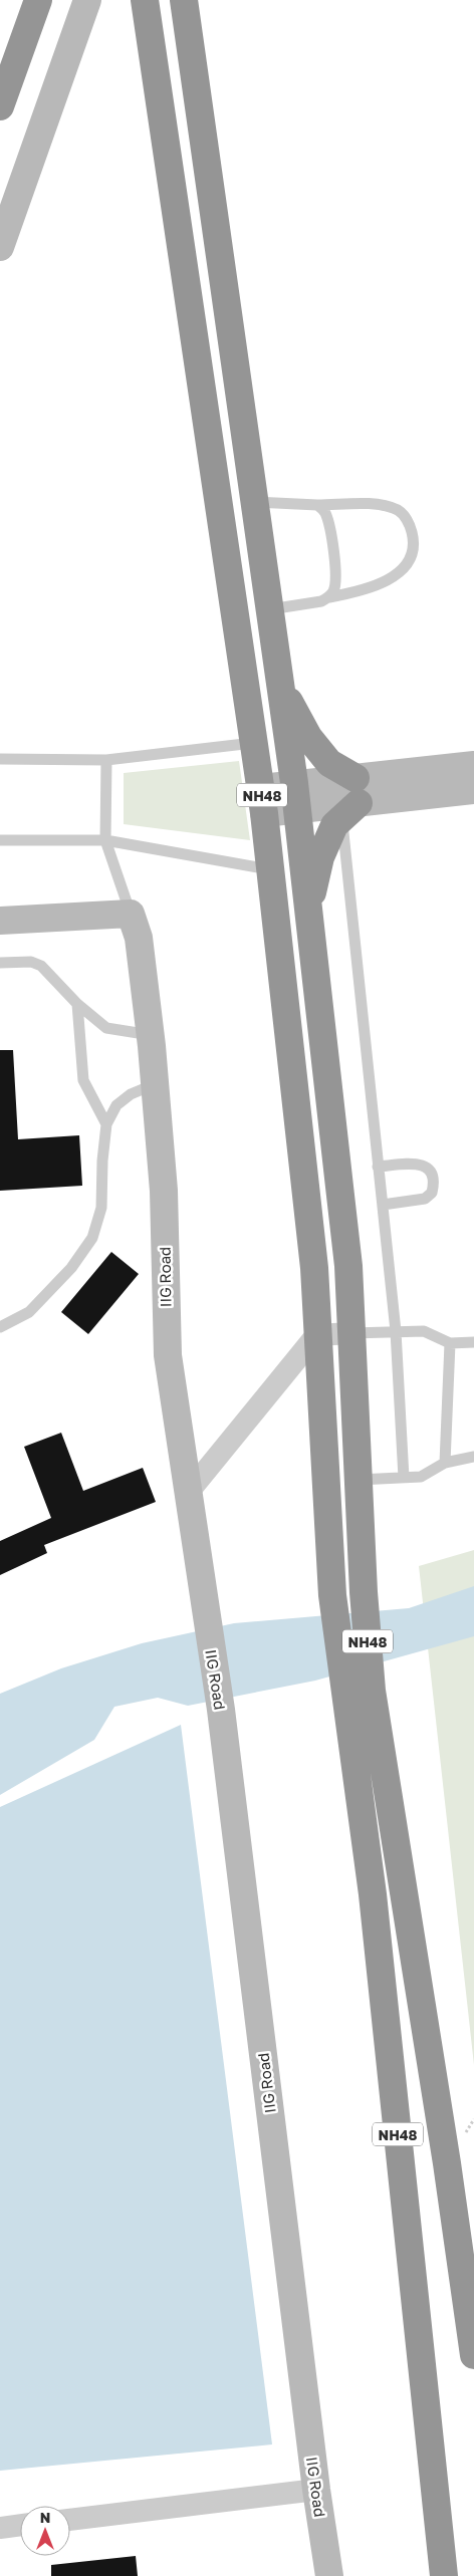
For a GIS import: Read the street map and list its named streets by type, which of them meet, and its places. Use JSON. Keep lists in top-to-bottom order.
{
  "streets": {
    "highway": ["NH48"],
    "street": ["IIG Road"]
  },
  "north": "top"
}
